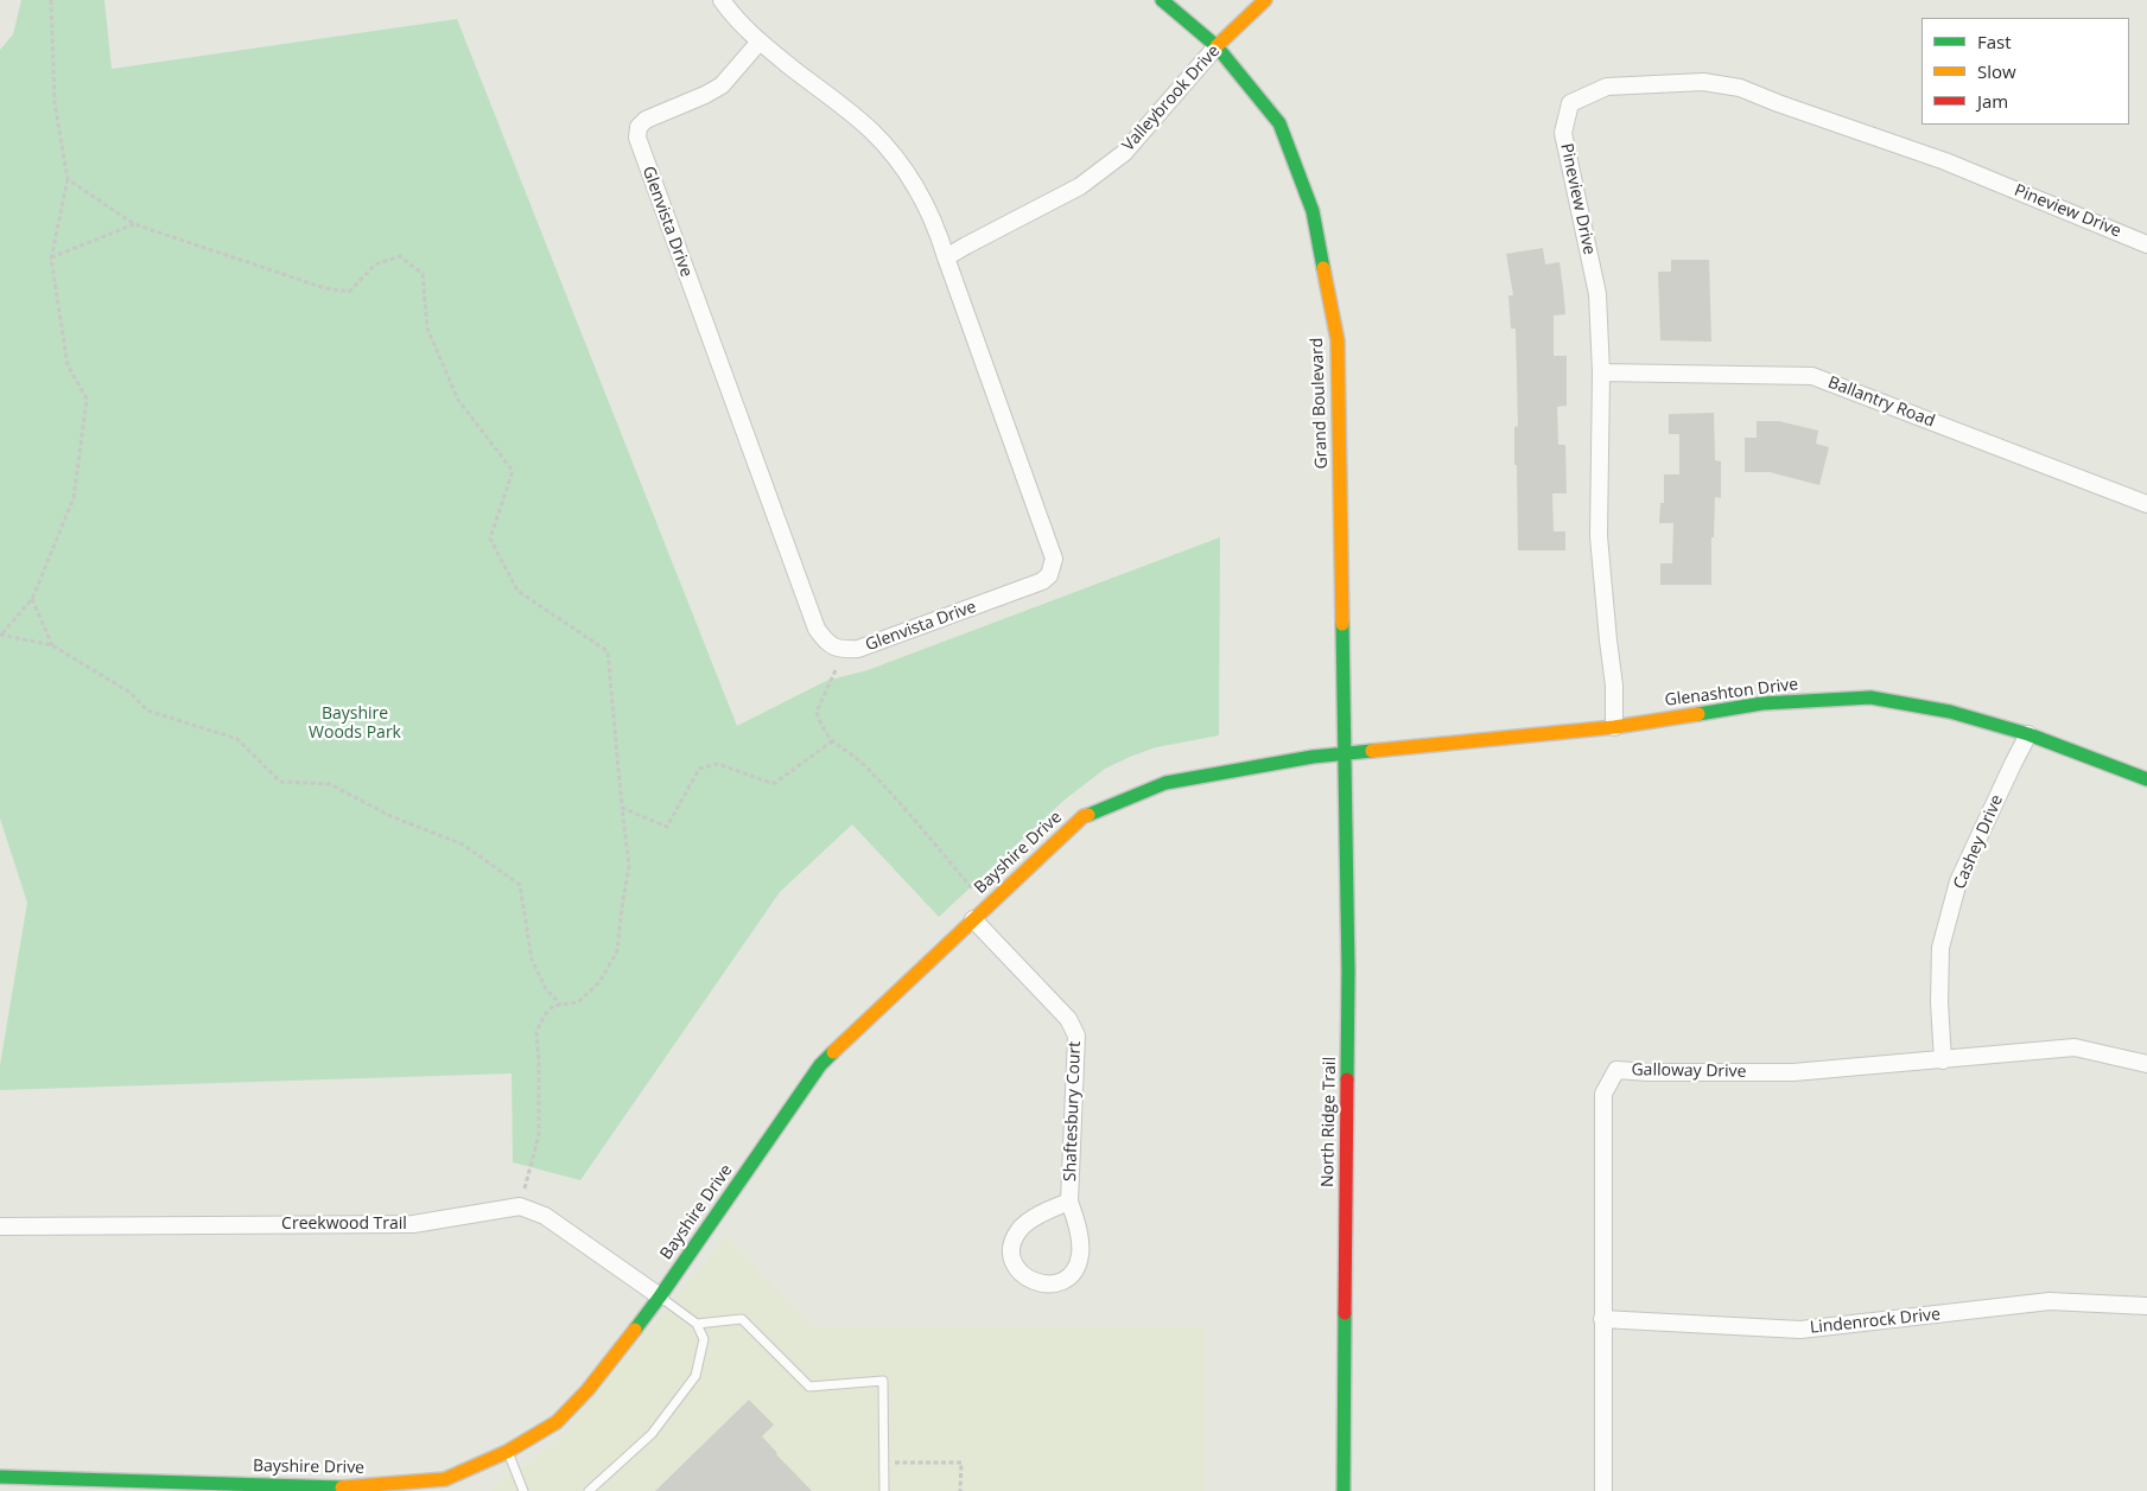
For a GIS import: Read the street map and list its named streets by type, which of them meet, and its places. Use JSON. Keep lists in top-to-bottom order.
{
  "streets": {
    "street": [
      "Valleybrook Drive",
      "Pineview Drive",
      "Glenvista Drive",
      "Ballantry Road",
      "Grand Boulevard",
      "Glenashton Drive",
      "Cashey Drive",
      "Bayshire Drive",
      "Galloway Drive",
      "Shaftesbury Court",
      "North Ridge Trail",
      "Creekwood Trail",
      "Lindenrock Drive"
    ]
  },
  "crossings": [
    ["Valleybrook Drive", "Glenvista Drive"],
    ["Valleybrook Drive", "Grand Boulevard"],
    ["Pineview Drive", "Ballantry Road"],
    ["Pineview Drive", "Glenashton Drive"],
    ["Grand Boulevard", "Glenashton Drive"],
    ["Grand Boulevard", "Bayshire Drive"],
    ["Grand Boulevard", "North Ridge Trail"],
    ["Glenashton Drive", "Cashey Drive"],
    ["Glenashton Drive", "Bayshire Drive"],
    ["Glenashton Drive", "North Ridge Trail"],
    ["Cashey Drive", "Galloway Drive"],
    ["Bayshire Drive", "Shaftesbury Court"],
    ["Bayshire Drive", "North Ridge Trail"],
    ["Bayshire Drive", "Creekwood Trail"],
    ["Galloway Drive", "Lindenrock Drive"]
  ],
  "parks": ["Bayshire Woods Park"],
  "legend": ["Fast", "Slow", "Jam"]
}
